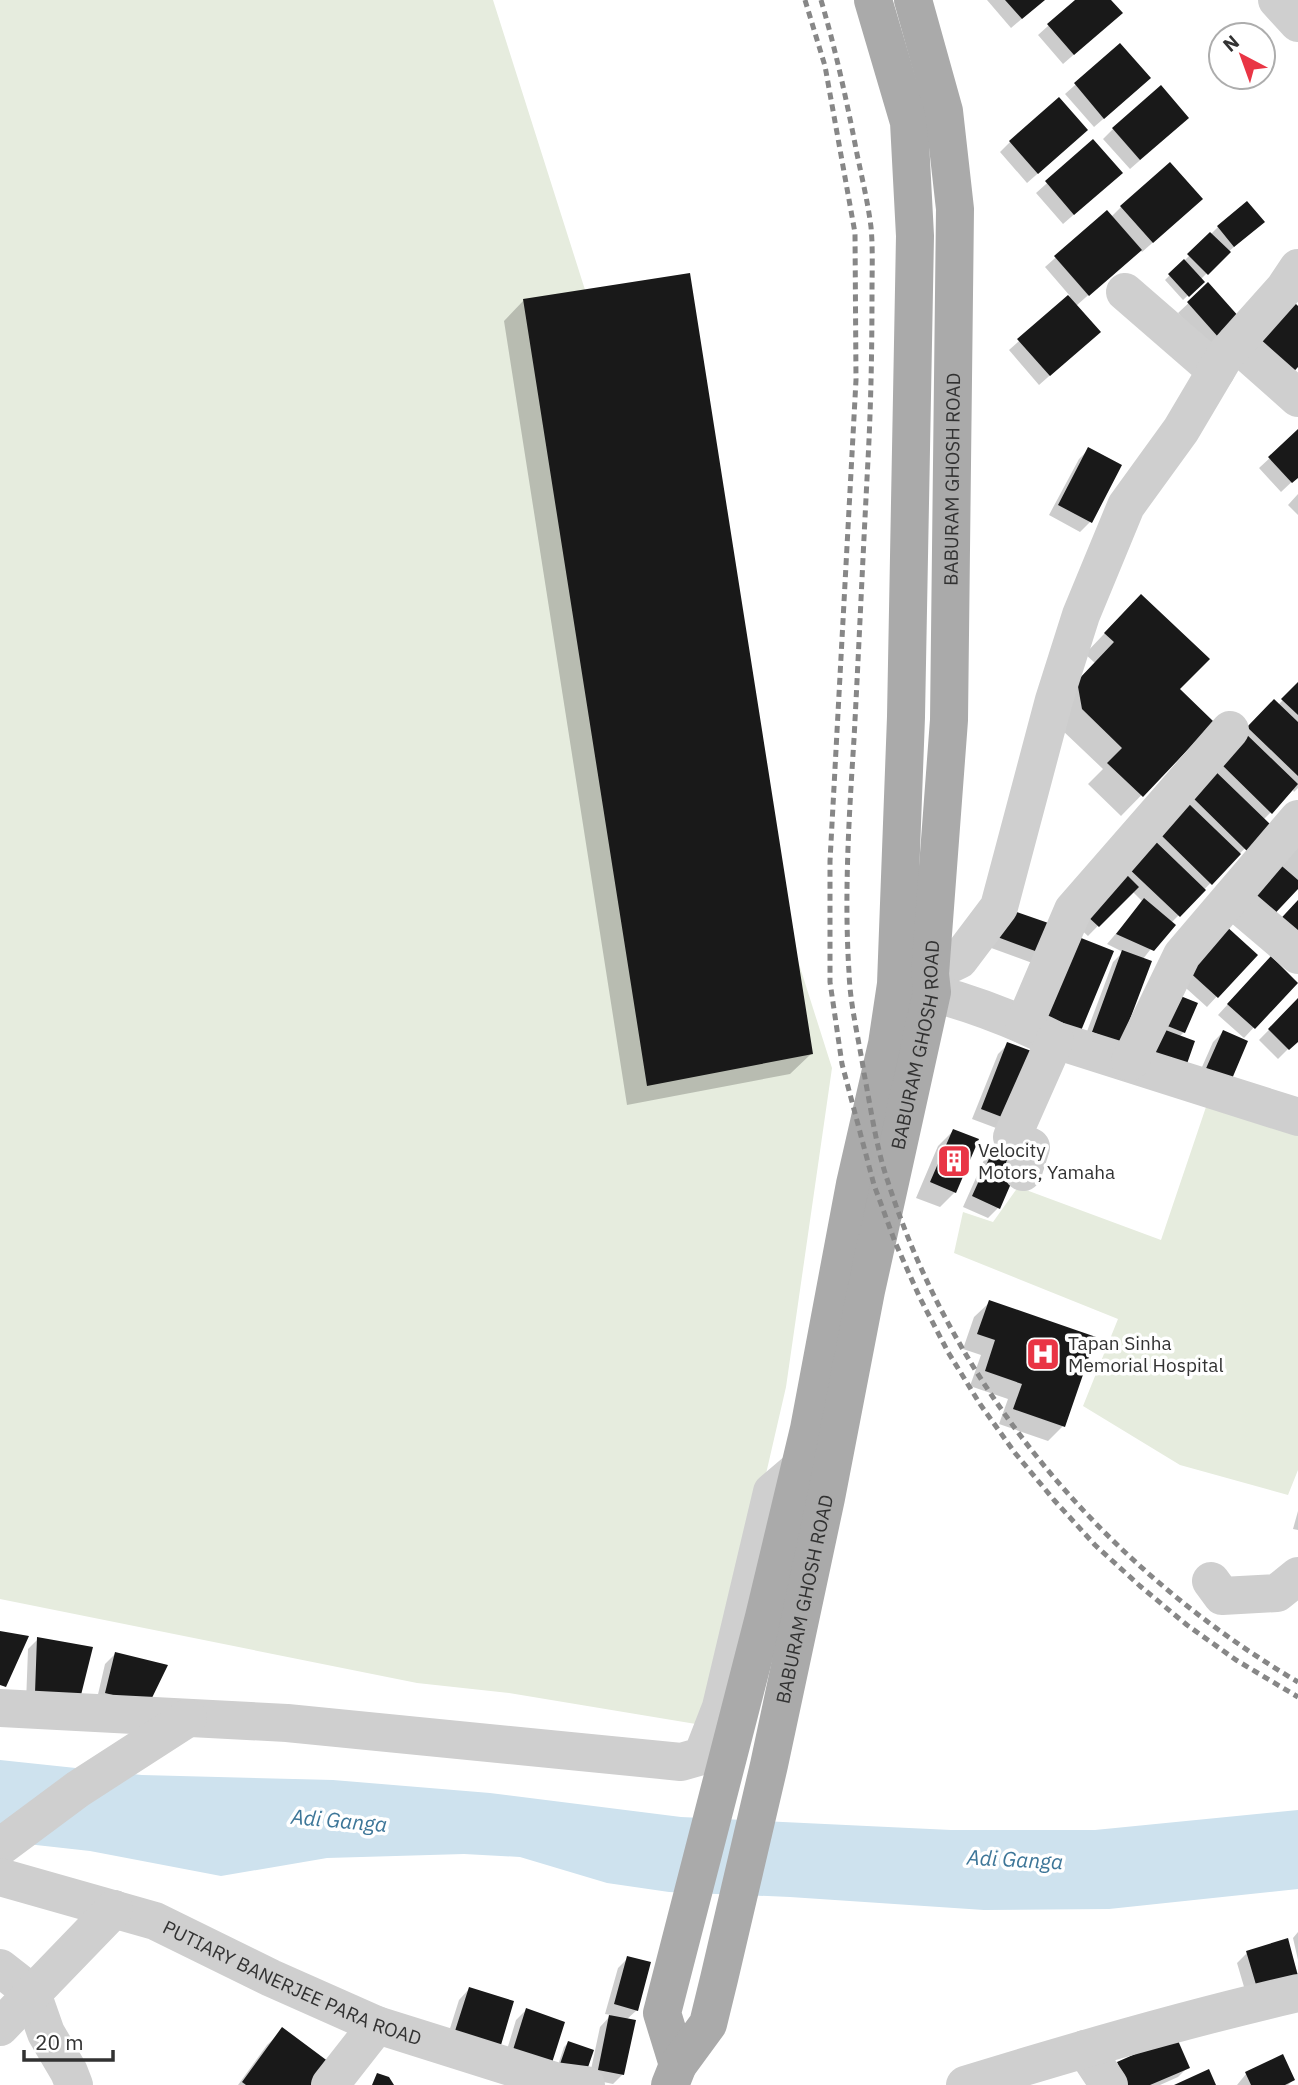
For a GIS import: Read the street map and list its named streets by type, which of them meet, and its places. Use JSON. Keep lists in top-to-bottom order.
{
  "streets": {
    "main road": ["BABURAM GHOSH ROAD"],
    "street": ["PUTIARY BANERJEE PARA ROAD"]
  },
  "water": ["Adi Ganga"],
  "places": {
    "building": ["Velocity Motors, Yamaha"],
    "hospital": ["Tapan Sinha Memorial Hospital"]
  },
  "scale_bar": "20 m",
  "north": "top left"
}
